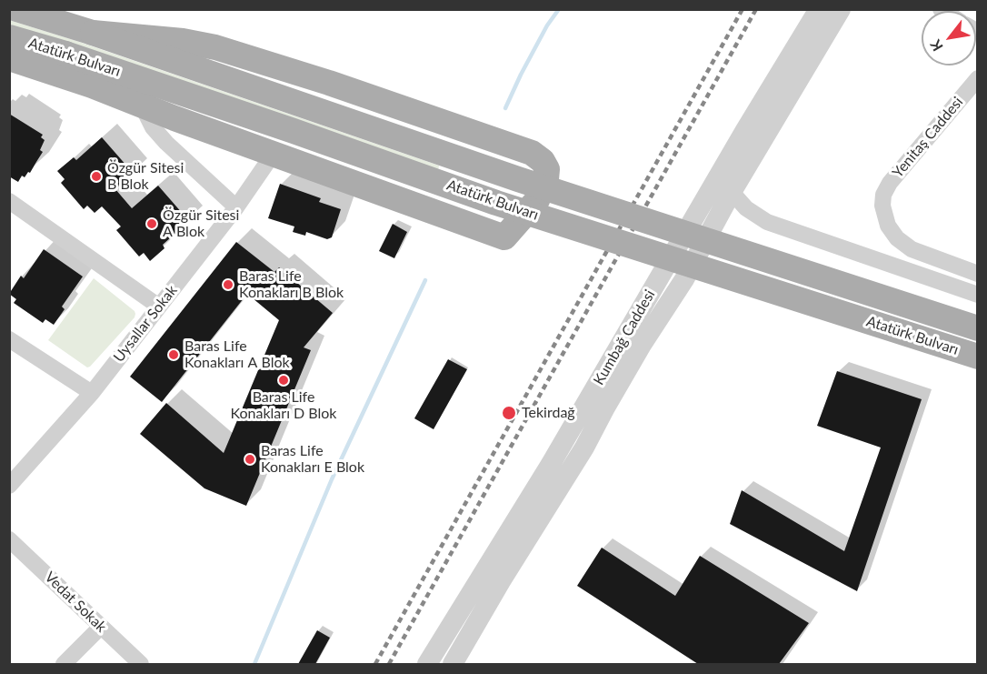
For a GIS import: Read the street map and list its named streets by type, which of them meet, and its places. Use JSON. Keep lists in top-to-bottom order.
{
  "streets": {
    "main road": ["Atatürk Bulvarı"],
    "street": [
      "Yenitaş Caddesi",
      "Uysallar Sokak",
      "Kumbağ Caddesi",
      "Vedat Sokak"
    ]
  },
  "places": [
    "Özgür Sitesi B Blok",
    "Özgür Sitesi A Blok",
    "Baras Life Konakları B Blok",
    "Baras Life Konakları A Blok",
    "Baras Life Konakları D Blok",
    "Tekirdağ",
    "Baras Life Konakları E Blok"
  ],
  "north": "bottom left"
}
